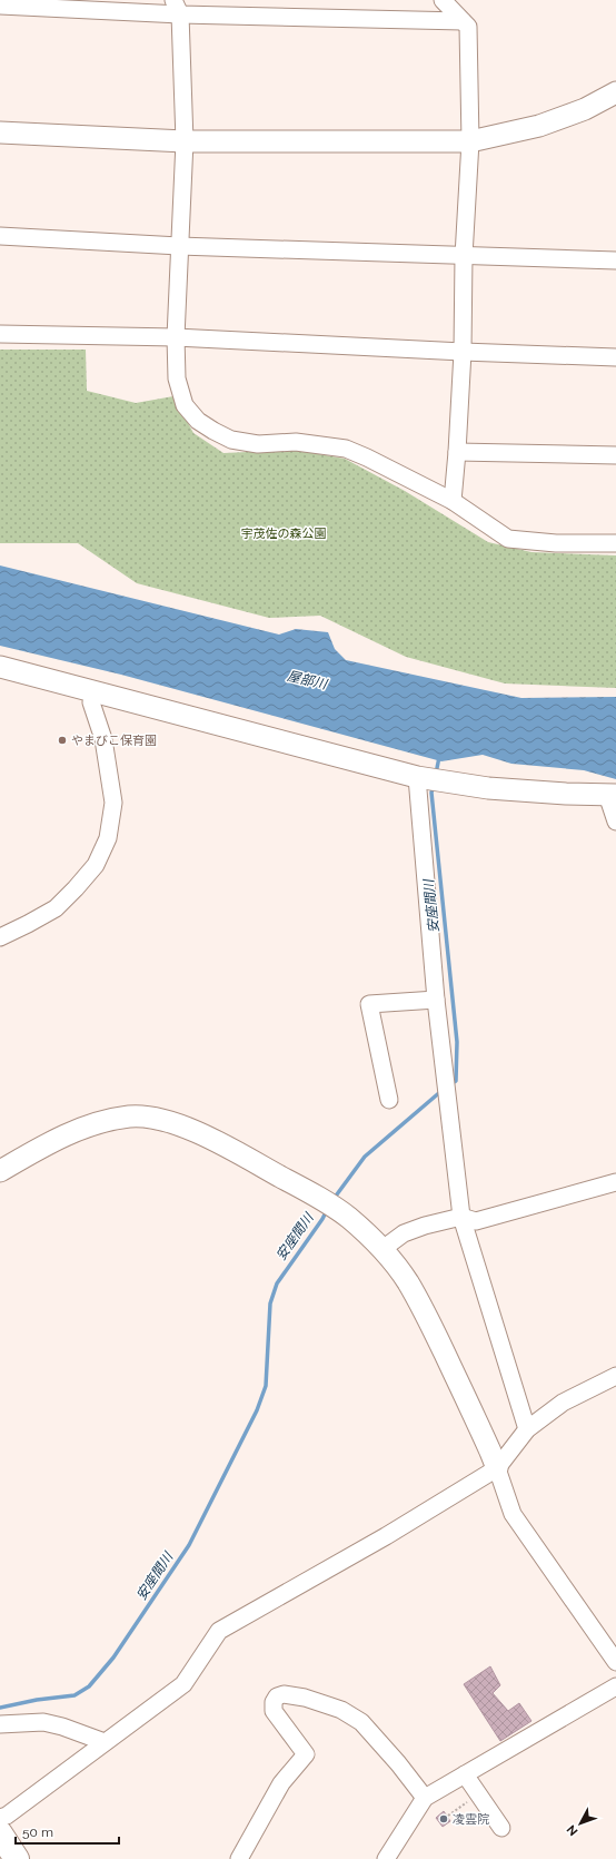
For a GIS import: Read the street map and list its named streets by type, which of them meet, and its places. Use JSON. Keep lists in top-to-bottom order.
{
  "water": ["屋部川", "安座間川"],
  "parks": ["宇茂佐の森公園"],
  "places": ["やまびこ保育園", "凌雲院"],
  "scale_bar": "50 m",
  "north": "bottom left"
}
